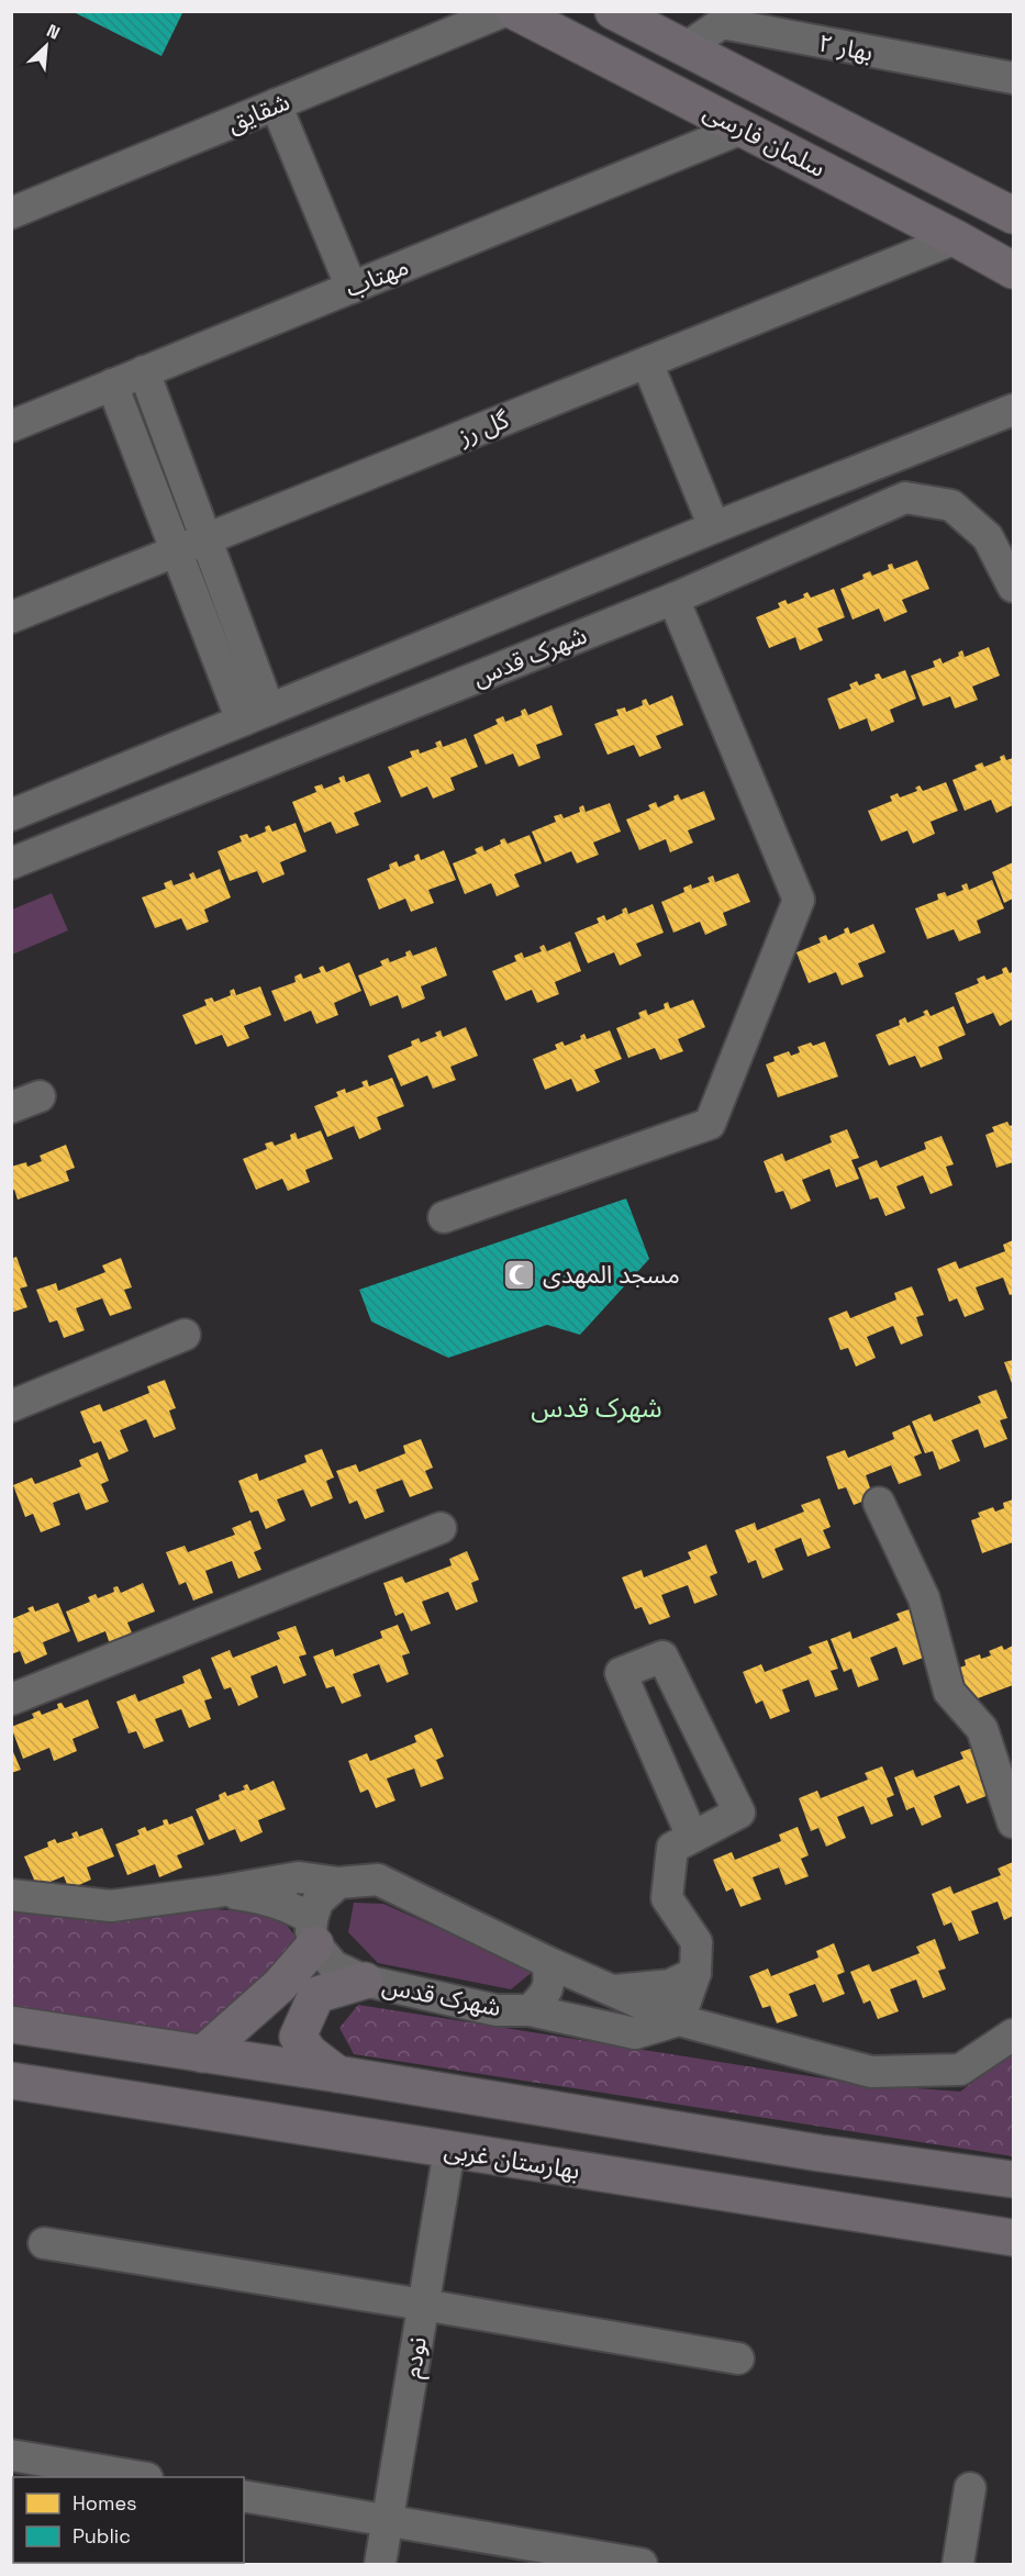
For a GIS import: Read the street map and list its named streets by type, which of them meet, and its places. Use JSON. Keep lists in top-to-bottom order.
{
  "streets": {
    "main road": ["سلمان فارسی", "بهارستان غربی"],
    "street": [
      "بهار ۲",
      "شقايق",
      "مهتاب",
      "گل رز",
      "شهرک قدس",
      "نودم"
    ]
  },
  "crossings": [
    ["بهار ۲", "سلمان فارسی"],
    ["سلمان فارسی", "مهتاب"],
    ["سلمان فارسی", "گل رز"],
    ["بهارستان غربی", "نودم"]
  ],
  "districts": ["شهرک قدس"],
  "places": {
    "mosque": ["مسجد المهدی"]
  },
  "legend": ["Homes", "Public"],
  "north": "top right"
}
